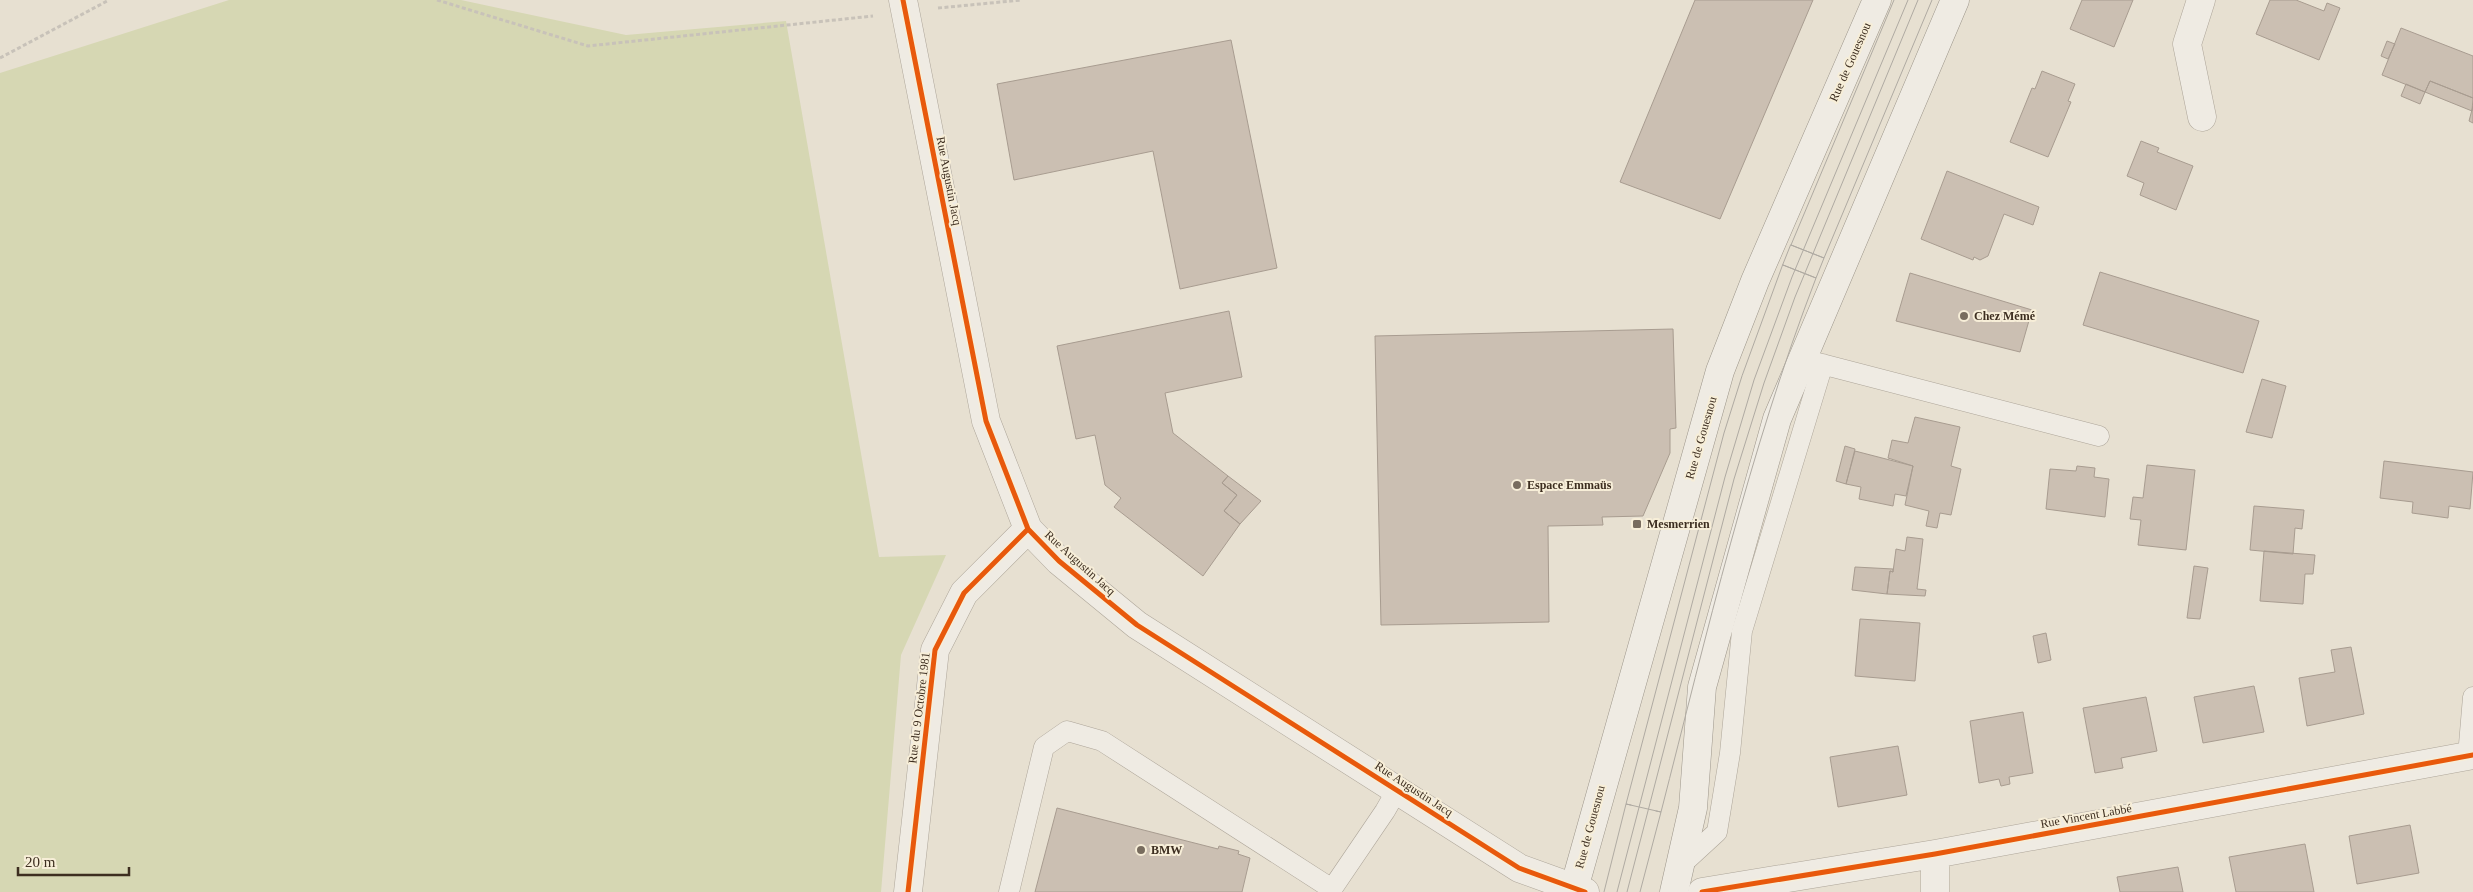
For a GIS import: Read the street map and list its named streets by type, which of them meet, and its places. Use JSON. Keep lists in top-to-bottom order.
{
  "streets": {
    "street": [
      "Rue de Gouesnou",
      "Rue Augustin Jacq",
      "Rue du 9 Octobre 1981",
      "Rue Vincent Labbé"
    ]
  },
  "crossings": [
    ["Rue de Gouesnou", "Rue Augustin Jacq"],
    ["Rue Augustin Jacq", "Rue du 9 Octobre 1981"]
  ],
  "places": {
    "other": ["Chez Mémé", "Espace Emmaüs", "BMW"],
    "transit": ["Mesmerrien"]
  },
  "scale_bar": "20 m"
}
